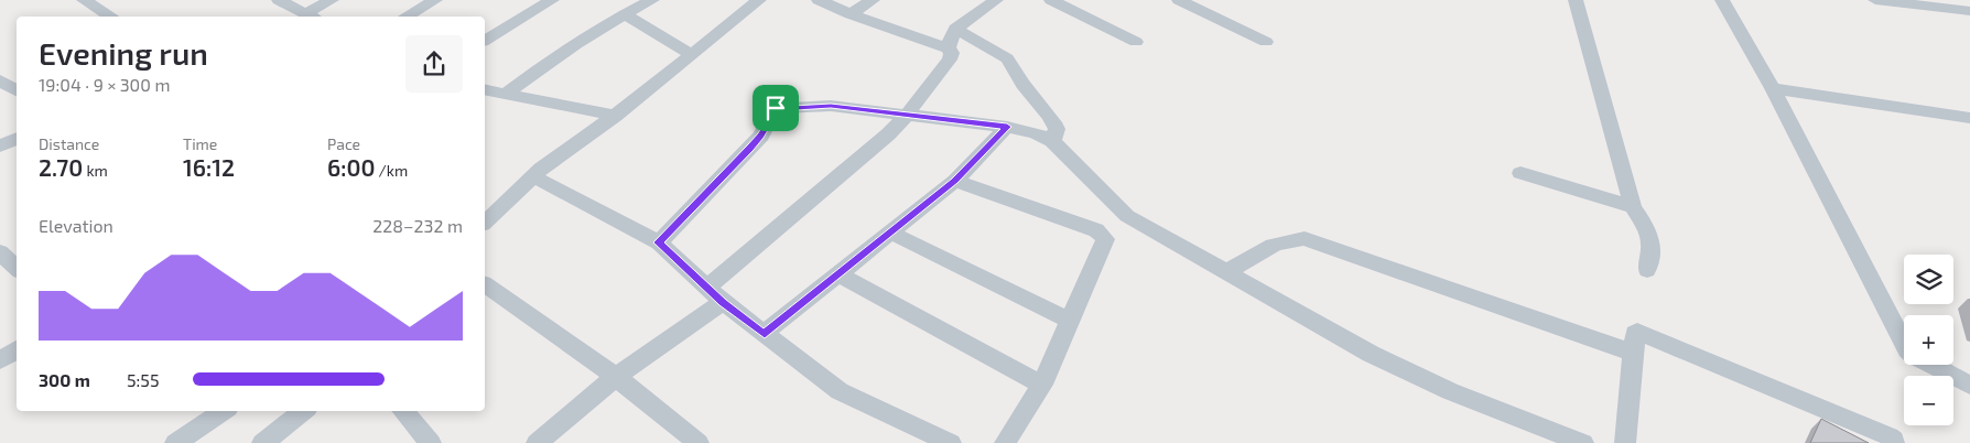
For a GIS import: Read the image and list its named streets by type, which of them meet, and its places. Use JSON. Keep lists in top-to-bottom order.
{
  "page": {
    "heading": ["Evening run", "19:04 · 9 × 300 m"],
    "stats": [
      ["Distance", "2.70 km"],
      ["Time", "16:12"],
      ["Pace", "6:00 /km"]
    ],
    "chart": ["Elevation", "228–232 m"],
    "map_buttons": ["+", "−"],
    "list": [
      {
        "name": "300 m",
        "note": "5:55"
      }
    ]
  }
}
